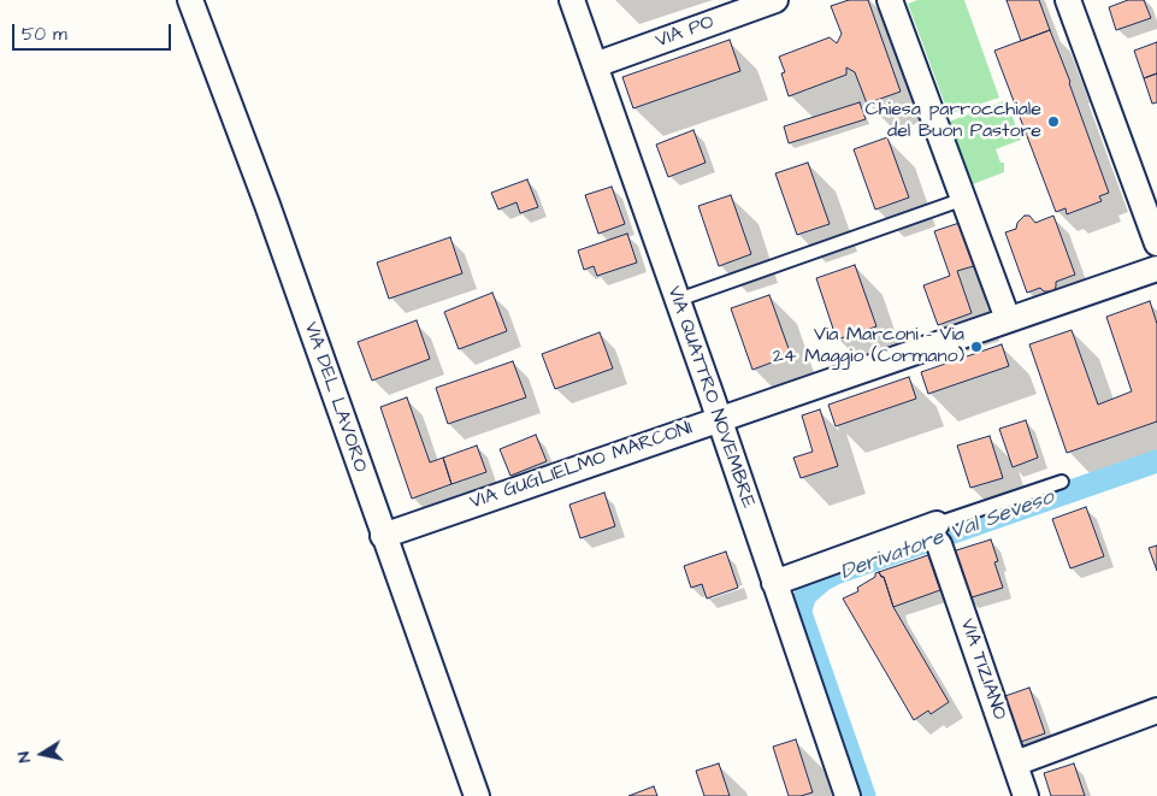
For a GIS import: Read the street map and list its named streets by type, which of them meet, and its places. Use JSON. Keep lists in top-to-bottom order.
{
  "streets": {
    "street": [
      "VIA PO",
      "VIA DEL LAVORO",
      "VIA QUATTRO NOVEMBRE",
      "VIA GUGLIELMO MARCONI",
      "VIA TIZIANO"
    ]
  },
  "crossings": [
    ["VIA PO", "VIA QUATTRO NOVEMBRE"],
    ["VIA DEL LAVORO", "VIA GUGLIELMO MARCONI"],
    ["VIA QUATTRO NOVEMBRE", "VIA GUGLIELMO MARCONI"]
  ],
  "water": ["Derivatore Val Seveso"],
  "places": ["Chiesa parrocchiale del Buon Pastore", "Via Marconi - Via 24 Maggio (Cormano)"],
  "scale_bar": "50 m",
  "north": "left"
}
